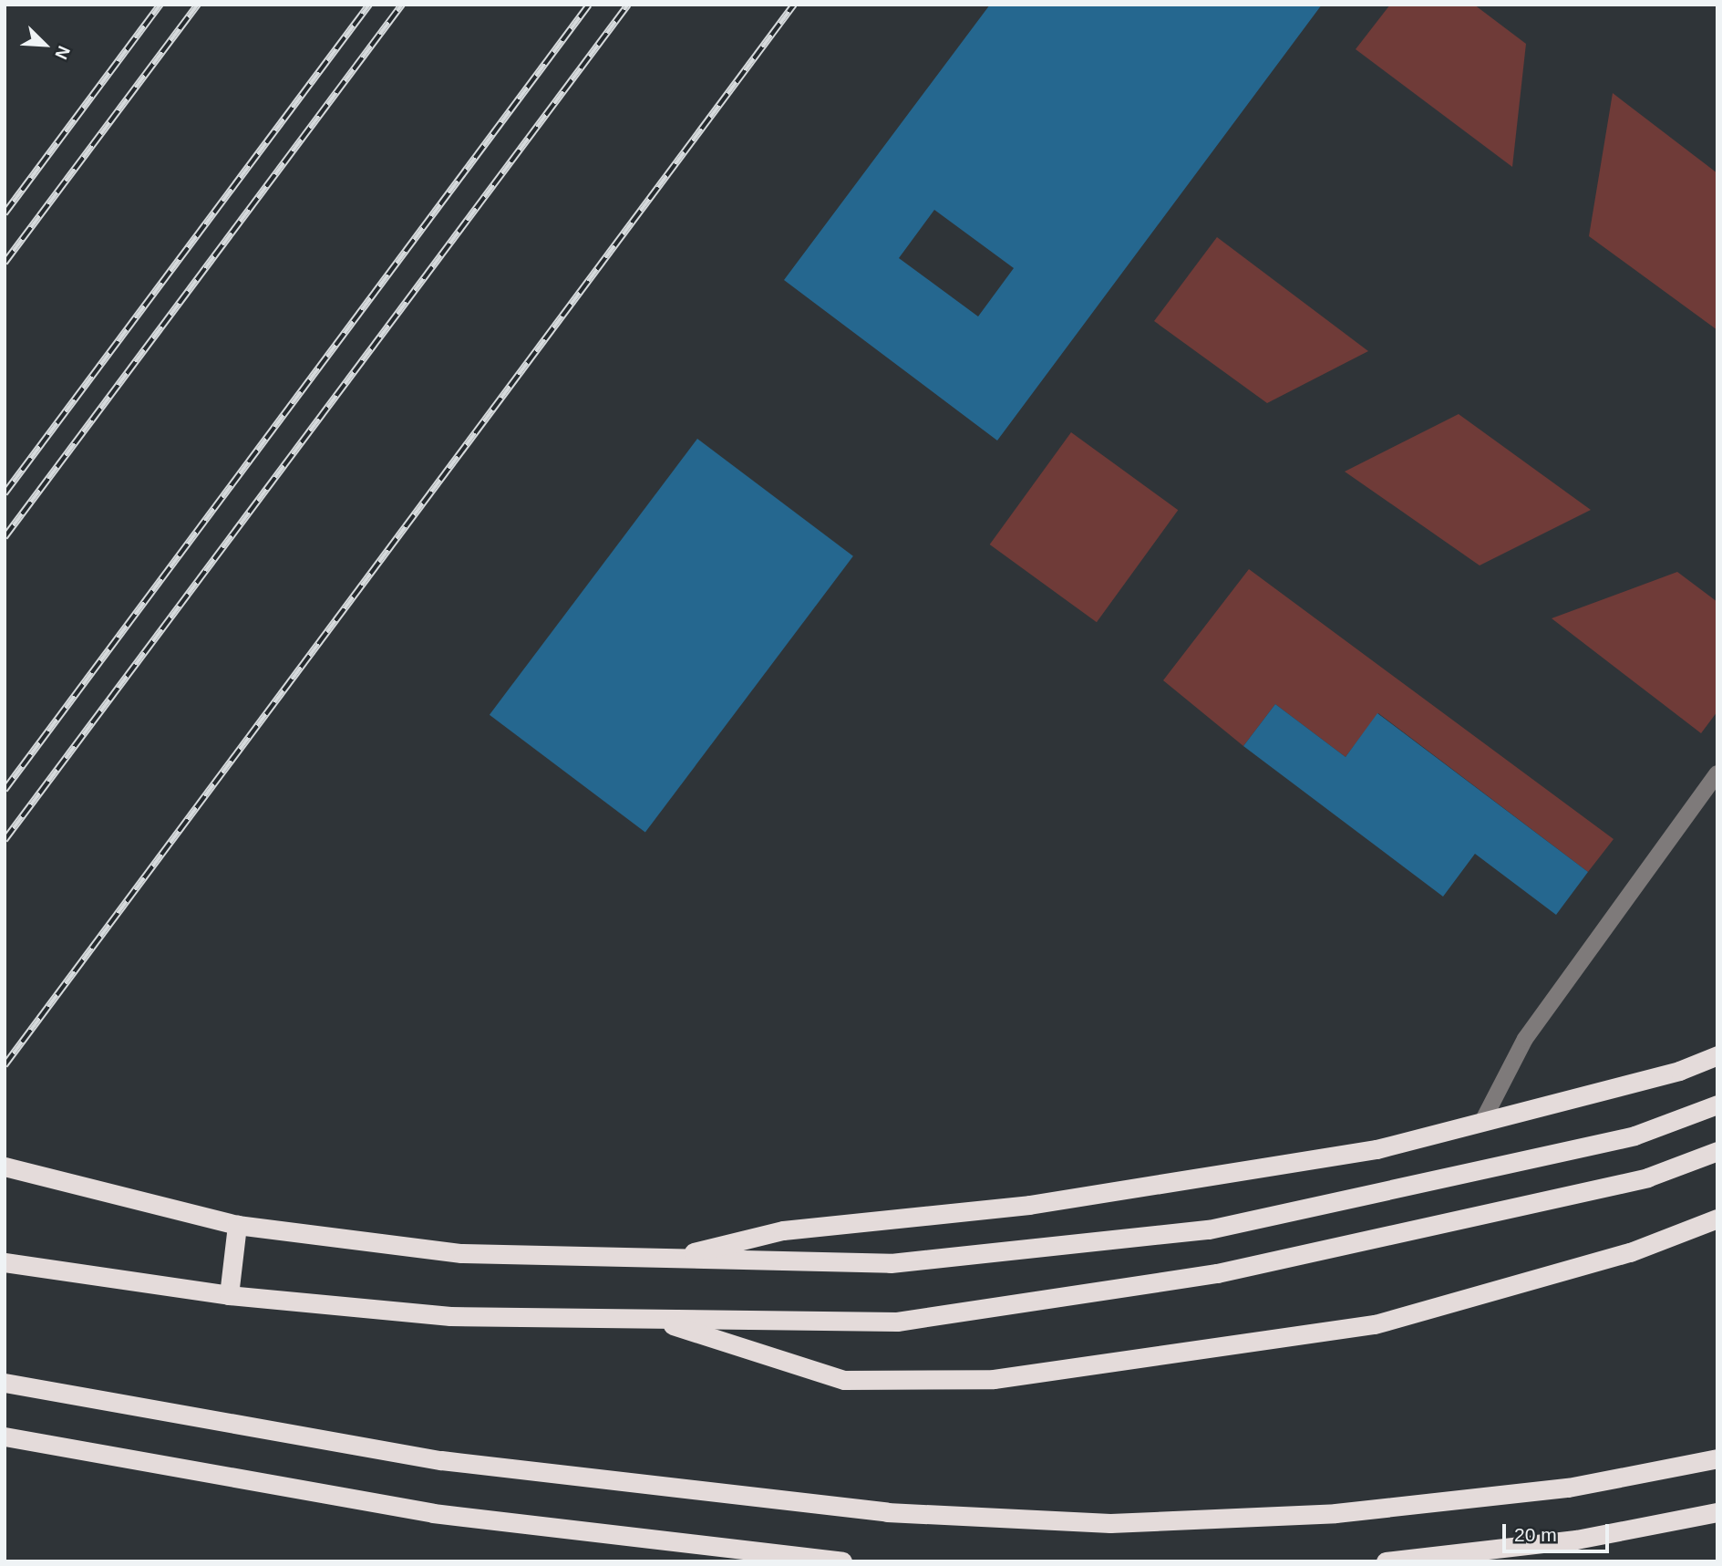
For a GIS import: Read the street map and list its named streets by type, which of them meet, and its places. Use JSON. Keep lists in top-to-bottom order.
{
  "scale_bar": "20 m",
  "north": "bottom right"
}
